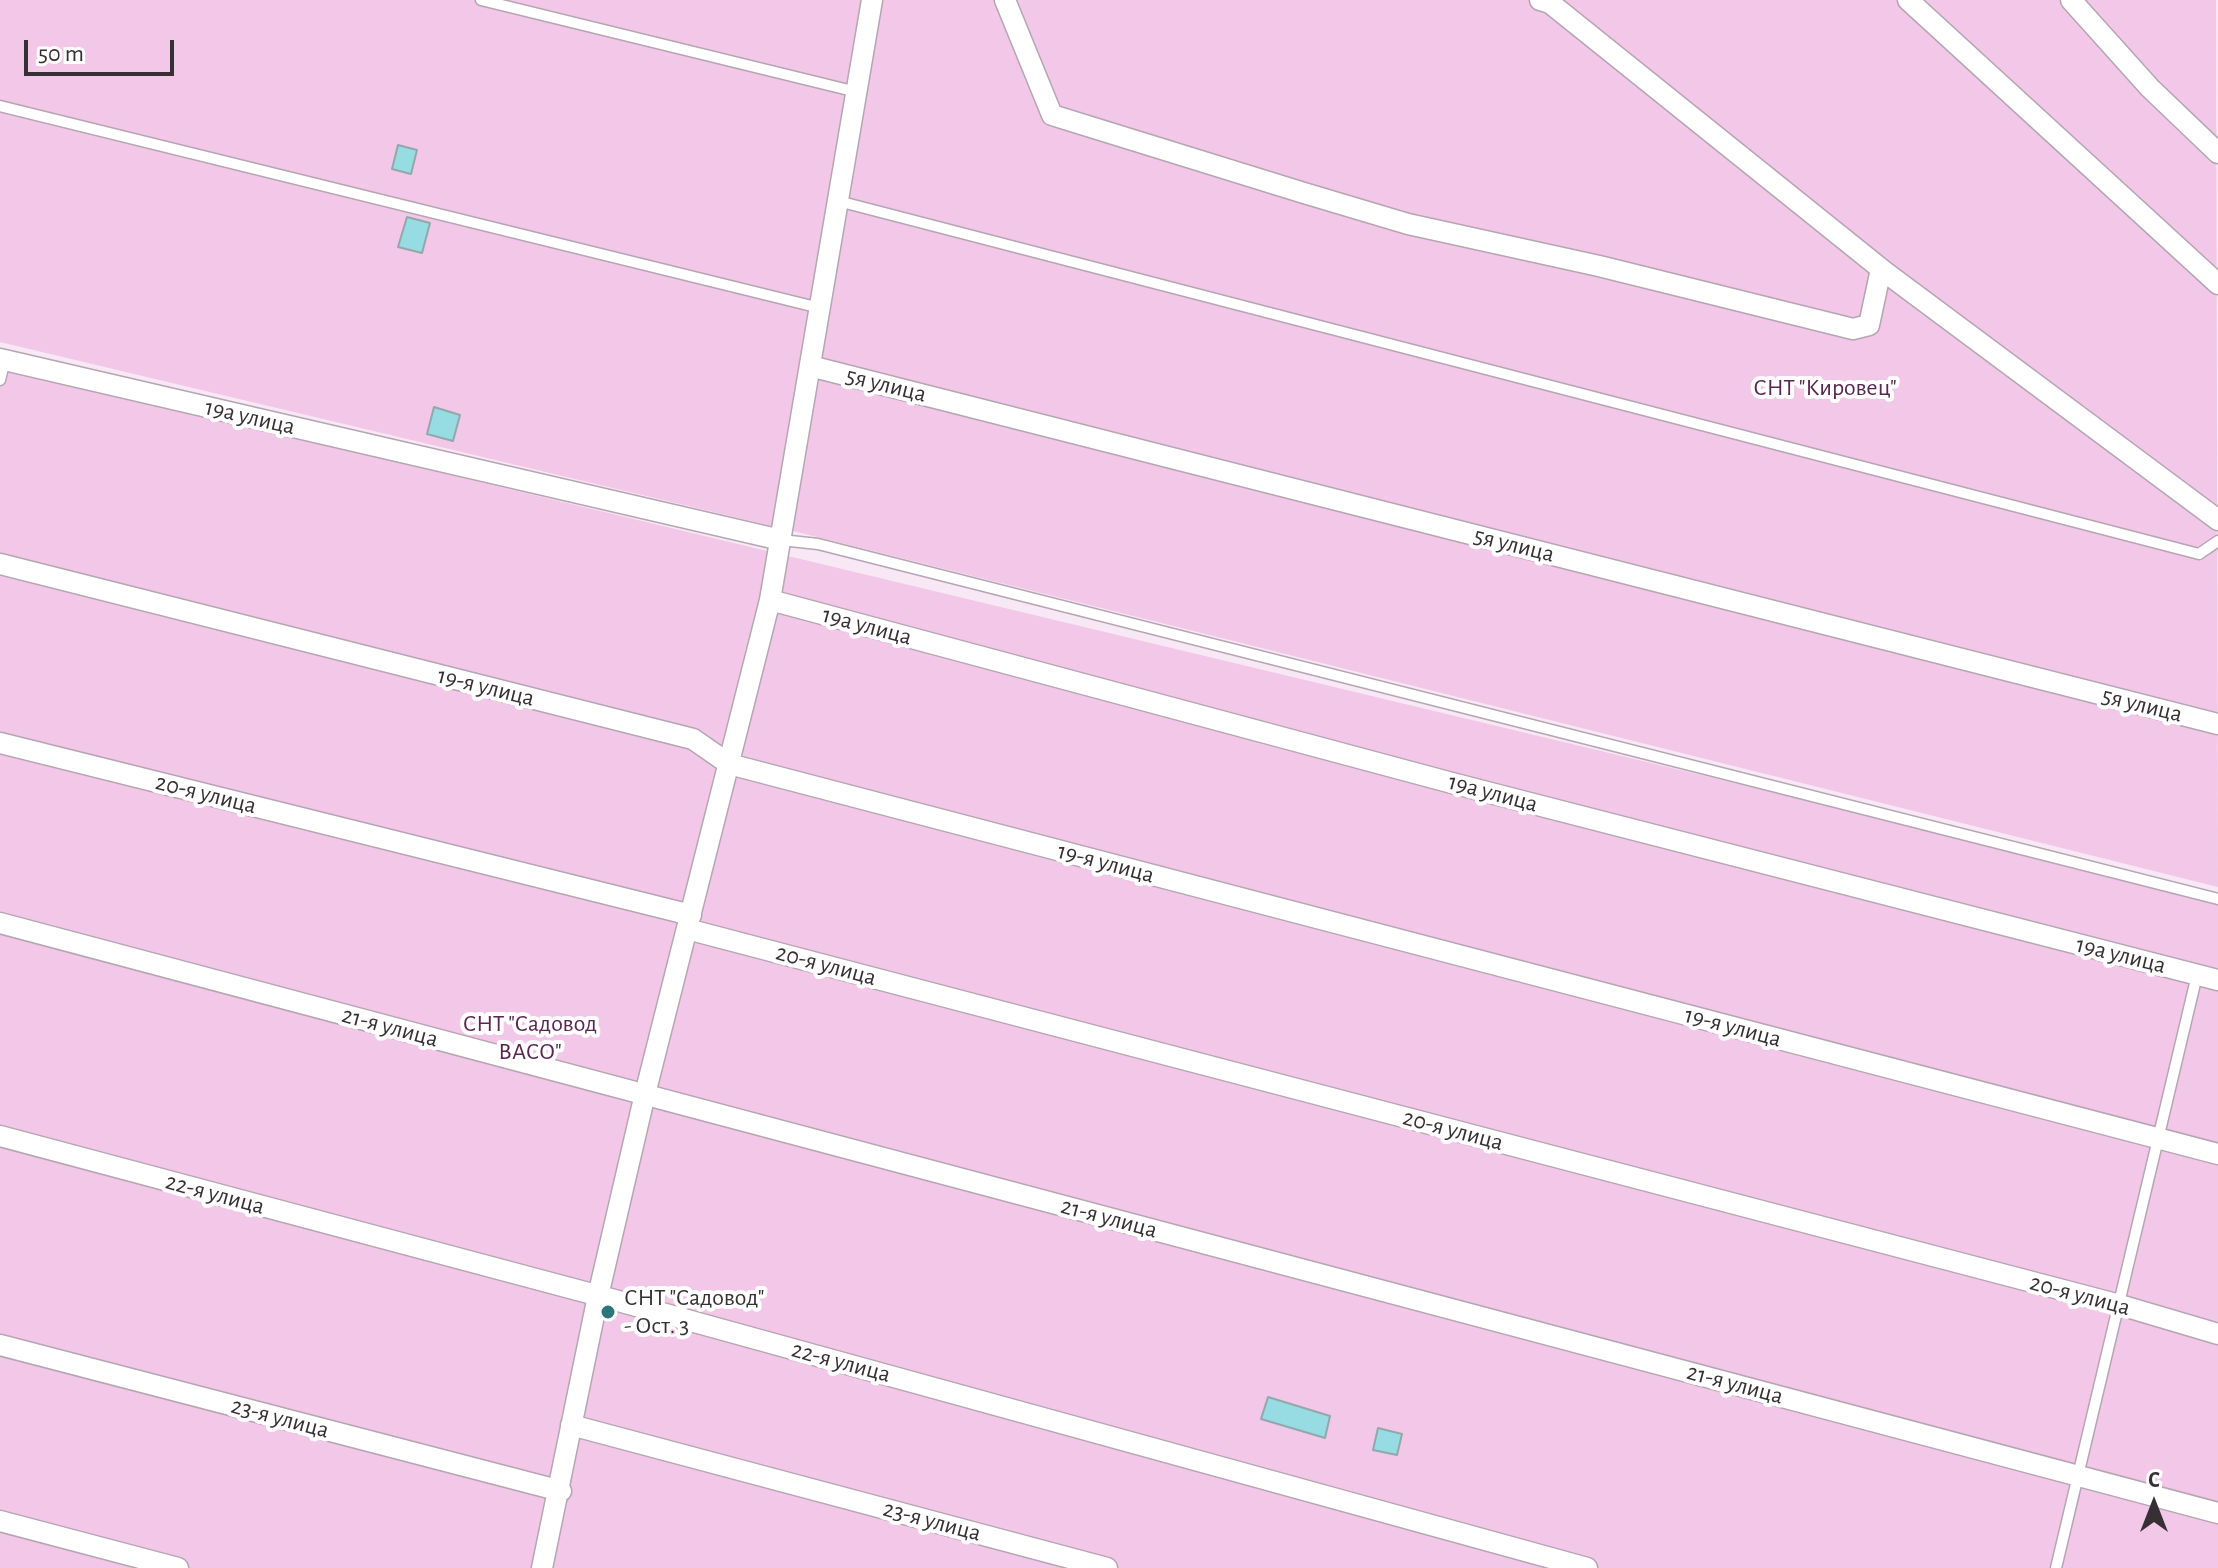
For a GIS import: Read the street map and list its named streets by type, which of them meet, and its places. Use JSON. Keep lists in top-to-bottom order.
{
  "streets": {
    "street": [
      "5я улица",
      "19а улица",
      "19-я улица",
      "20-я улица",
      "21-я улица",
      "22-я улица",
      "23-я улица"
    ]
  },
  "parks": ["СНТ \"Кировец\"", "СНТ \"Садовод ВАСО\""],
  "places": ["СНТ \"Садовод\" - Ост. 3"],
  "scale_bar": "50 m",
  "north": "top"
}
